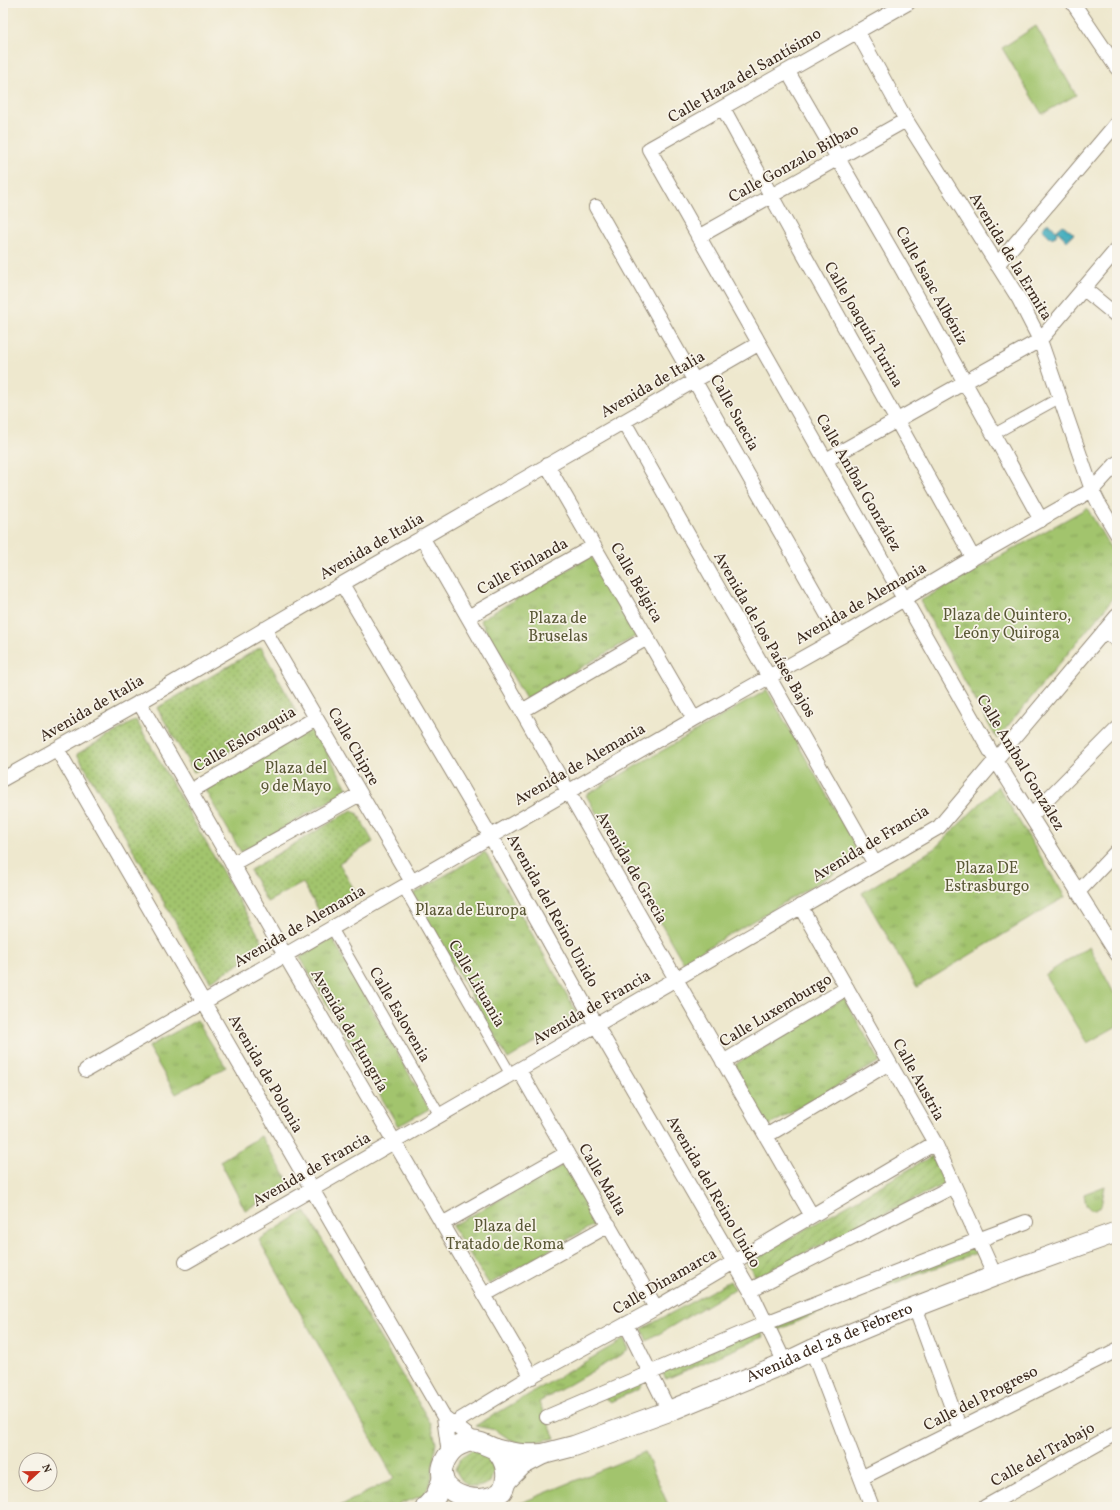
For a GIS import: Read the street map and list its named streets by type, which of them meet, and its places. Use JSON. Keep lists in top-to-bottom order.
{
  "streets": {
    "main road": ["Avenida del 28 de Febrero"],
    "street": [
      "Calle Haza del Santísimo",
      "Calle Gonzalo Bilbao",
      "Avenida de la Ermita",
      "Calle Isaac Albéniz",
      "Calle Joaquín Turina",
      "Avenida de Italia",
      "Calle Suecia",
      "Calle Aníbal González",
      "Calle Finlanda",
      "Calle Bélgica",
      "Avenida de Alemania",
      "Avenida de los Países Bajos",
      "Calle Eslovaquia",
      "Calle Chipre",
      "Avenida de Francia",
      "Avenida de Grecia",
      "Avenida del Reino Unido",
      "Calle Lituania",
      "Calle Luxemburgo",
      "Calle Eslovenia",
      "Avenida de Hungría",
      "Avenida de Polonia",
      "Calle Austria",
      "Calle Malta",
      "Calle Dinamarca",
      "Calle del Progreso",
      "Calle del Trabajo"
    ]
  },
  "crossings": [
    ["Calle Haza del Santísimo", "Avenida de la Ermita"],
    ["Calle Haza del Santísimo", "Calle Isaac Albéniz"],
    ["Calle Haza del Santísimo", "Calle Joaquín Turina"],
    ["Calle Haza del Santísimo", "Calle Aníbal González"],
    ["Calle Gonzalo Bilbao", "Avenida de la Ermita"],
    ["Calle Gonzalo Bilbao", "Calle Isaac Albéniz"],
    ["Calle Gonzalo Bilbao", "Calle Joaquín Turina"],
    ["Calle Gonzalo Bilbao", "Calle Aníbal González"],
    ["Avenida de la Ermita", "Avenida de Alemania"],
    ["Calle Isaac Albéniz", "Avenida de Alemania"],
    ["Calle Joaquín Turina", "Avenida de Alemania"],
    ["Avenida de Italia", "Calle Suecia"],
    ["Avenida de Italia", "Calle Aníbal González"],
    ["Avenida de Italia", "Calle Bélgica"],
    ["Avenida de Italia", "Avenida de los Países Bajos"],
    ["Avenida de Italia", "Calle Chipre"],
    ["Avenida de Italia", "Avenida de Grecia"],
    ["Avenida de Italia", "Avenida del Reino Unido"],
    ["Avenida de Italia", "Avenida de Hungría"],
    ["Avenida de Italia", "Avenida de Polonia"],
    ["Calle Suecia", "Avenida de Alemania"],
    ["Calle Aníbal González", "Avenida de Alemania"],
    ["Calle Aníbal González", "Avenida de Francia"],
    ["Calle Finlanda", "Calle Bélgica"],
    ["Calle Finlanda", "Avenida de Grecia"],
    ["Calle Bélgica", "Avenida de Alemania"],
    ["Avenida de Alemania", "Avenida de los Países Bajos"],
    ["Avenida de Alemania", "Calle Chipre"],
    ["Avenida de Alemania", "Avenida de Grecia"],
    ["Avenida de Alemania", "Avenida del Reino Unido"],
    ["Avenida de Alemania", "Calle Lituania"],
    ["Avenida de Alemania", "Calle Eslovenia"],
    ["Avenida de Alemania", "Avenida de Hungría"],
    ["Avenida de Alemania", "Avenida de Polonia"],
    ["Avenida de los Países Bajos", "Avenida de Francia"],
    ["Calle Eslovaquia", "Calle Chipre"],
    ["Calle Eslovaquia", "Avenida de Hungría"],
    ["Calle Chipre", "Calle Lituania"],
    ["Avenida de Francia", "Avenida de Grecia"],
    ["Avenida de Francia", "Avenida del Reino Unido"],
    ["Avenida de Francia", "Calle Lituania"],
    ["Avenida de Francia", "Calle Eslovenia"],
    ["Avenida de Francia", "Avenida de Hungría"],
    ["Avenida de Francia", "Avenida de Polonia"],
    ["Avenida de Francia", "Calle Austria"],
    ["Avenida de Francia", "Calle Malta"],
    ["Avenida de Grecia", "Calle Luxemburgo"],
    ["Avenida de Grecia", "Calle Dinamarca"],
    ["Avenida del Reino Unido", "Calle Dinamarca"],
    ["Avenida del Reino Unido", "Avenida del 28 de Febrero"],
    ["Calle Lituania", "Calle Malta"],
    ["Calle Luxemburgo", "Calle Austria"],
    ["Avenida de Hungría", "Calle Dinamarca"],
    ["Avenida de Polonia", "Calle Dinamarca"],
    ["Calle Austria", "Calle Dinamarca"],
    ["Calle Austria", "Avenida del 28 de Febrero"],
    ["Calle Malta", "Calle Dinamarca"]
  ],
  "parks": [
    "Plaza de Quintero, León y Quiroga",
    "Plaza de Bruselas",
    "Plaza del 9 de Mayo",
    "Plaza DE Estrasburgo",
    "Plaza de Europa",
    "Plaza del Tratado de Roma"
  ],
  "north": "right"
}
